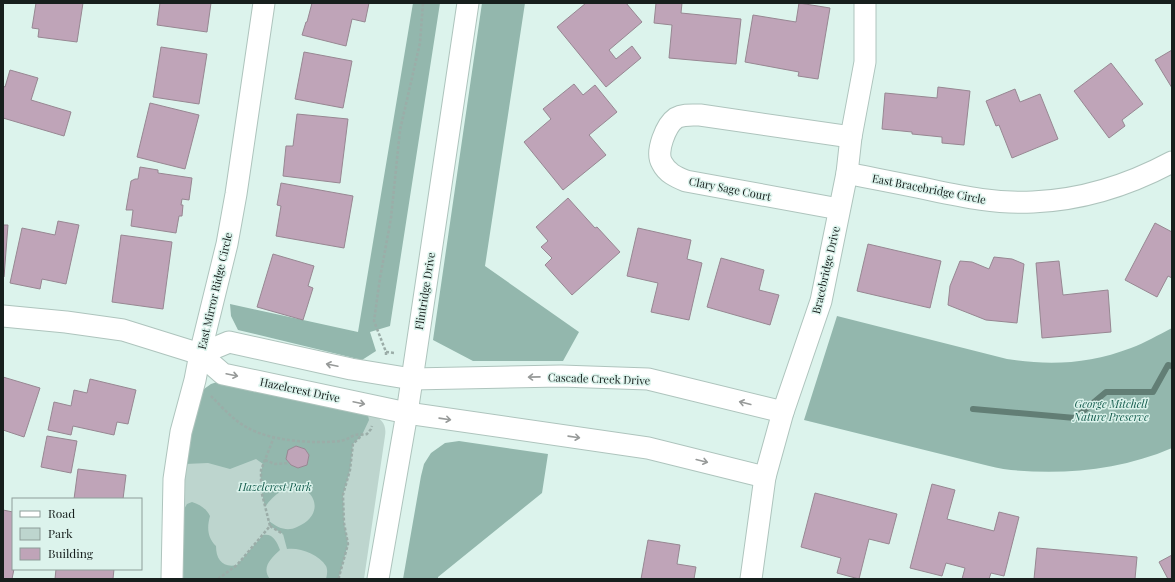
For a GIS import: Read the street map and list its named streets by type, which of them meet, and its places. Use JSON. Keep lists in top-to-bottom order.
{
  "streets": {
    "street": [
      "Clary Sage Court",
      "East Bracebridge Circle",
      "Bracebridge Drive",
      "East Mirror Ridge Circle",
      "Flintridge Drive",
      "Cascade Creek Drive",
      "Hazelcrest Drive"
    ]
  },
  "crossings": [
    ["Clary Sage Court", "Bracebridge Drive"],
    ["East Bracebridge Circle", "Bracebridge Drive"],
    ["Bracebridge Drive", "Cascade Creek Drive"],
    ["East Mirror Ridge Circle", "Hazelcrest Drive"],
    ["Flintridge Drive", "Cascade Creek Drive"],
    ["Flintridge Drive", "Hazelcrest Drive"]
  ],
  "parks": ["George Mitchell Nature Preserve", "Hazelcrest Park"],
  "legend": ["Road", "Park", "Building"]
}
